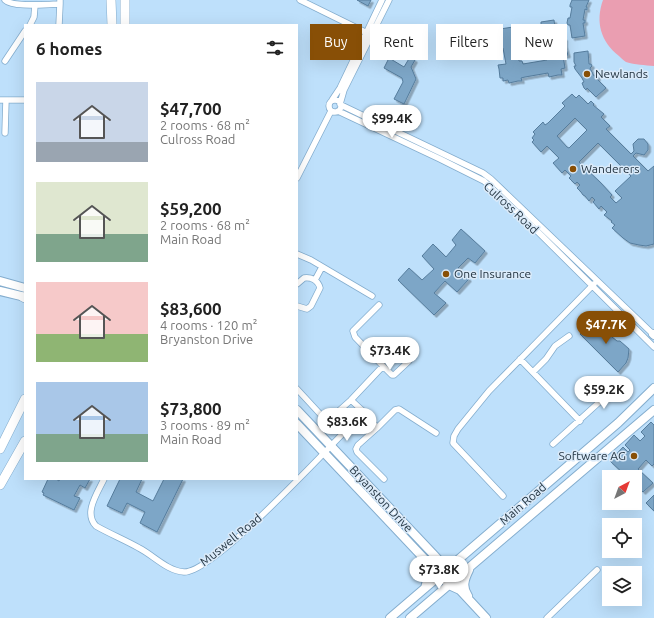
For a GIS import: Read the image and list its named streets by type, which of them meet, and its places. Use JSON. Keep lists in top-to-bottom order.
{
  "streets": {
    "main road": ["Bryanston Drive", "Main Road"],
    "street": ["Culross Road", "Muswell Road"]
  },
  "crossings": [
    ["Bryanston Drive", "Main Road"],
    ["Bryanston Drive", "Muswell Road"]
  ],
  "places": [
    "Newlands",
    "Wanderers",
    "One Insurance",
    "Software AG"
  ],
  "north": "top right",
  "page": {
    "chip": [
      "Buy",
      "Rent",
      "Filters",
      "New"
    ],
    "heading": "6 homes",
    "list": [
      {
        "name": "$47,700",
        "note": "2 rooms · 68 m² · Culross Road"
      },
      {
        "name": "$59,200",
        "note": "2 rooms · 68 m² · Main Road"
      },
      {
        "name": "$83,600",
        "note": "4 rooms · 120 m² · Bryanston Drive"
      },
      {
        "name": "$73,800",
        "note": "3 rooms · 89 m² · Main Road"
      }
    ],
    "price": [
      "$99.4K",
      "$47.7K",
      "$73.4K",
      "$59.2K",
      "$83.6K",
      "$73.8K"
    ]
  }
}
